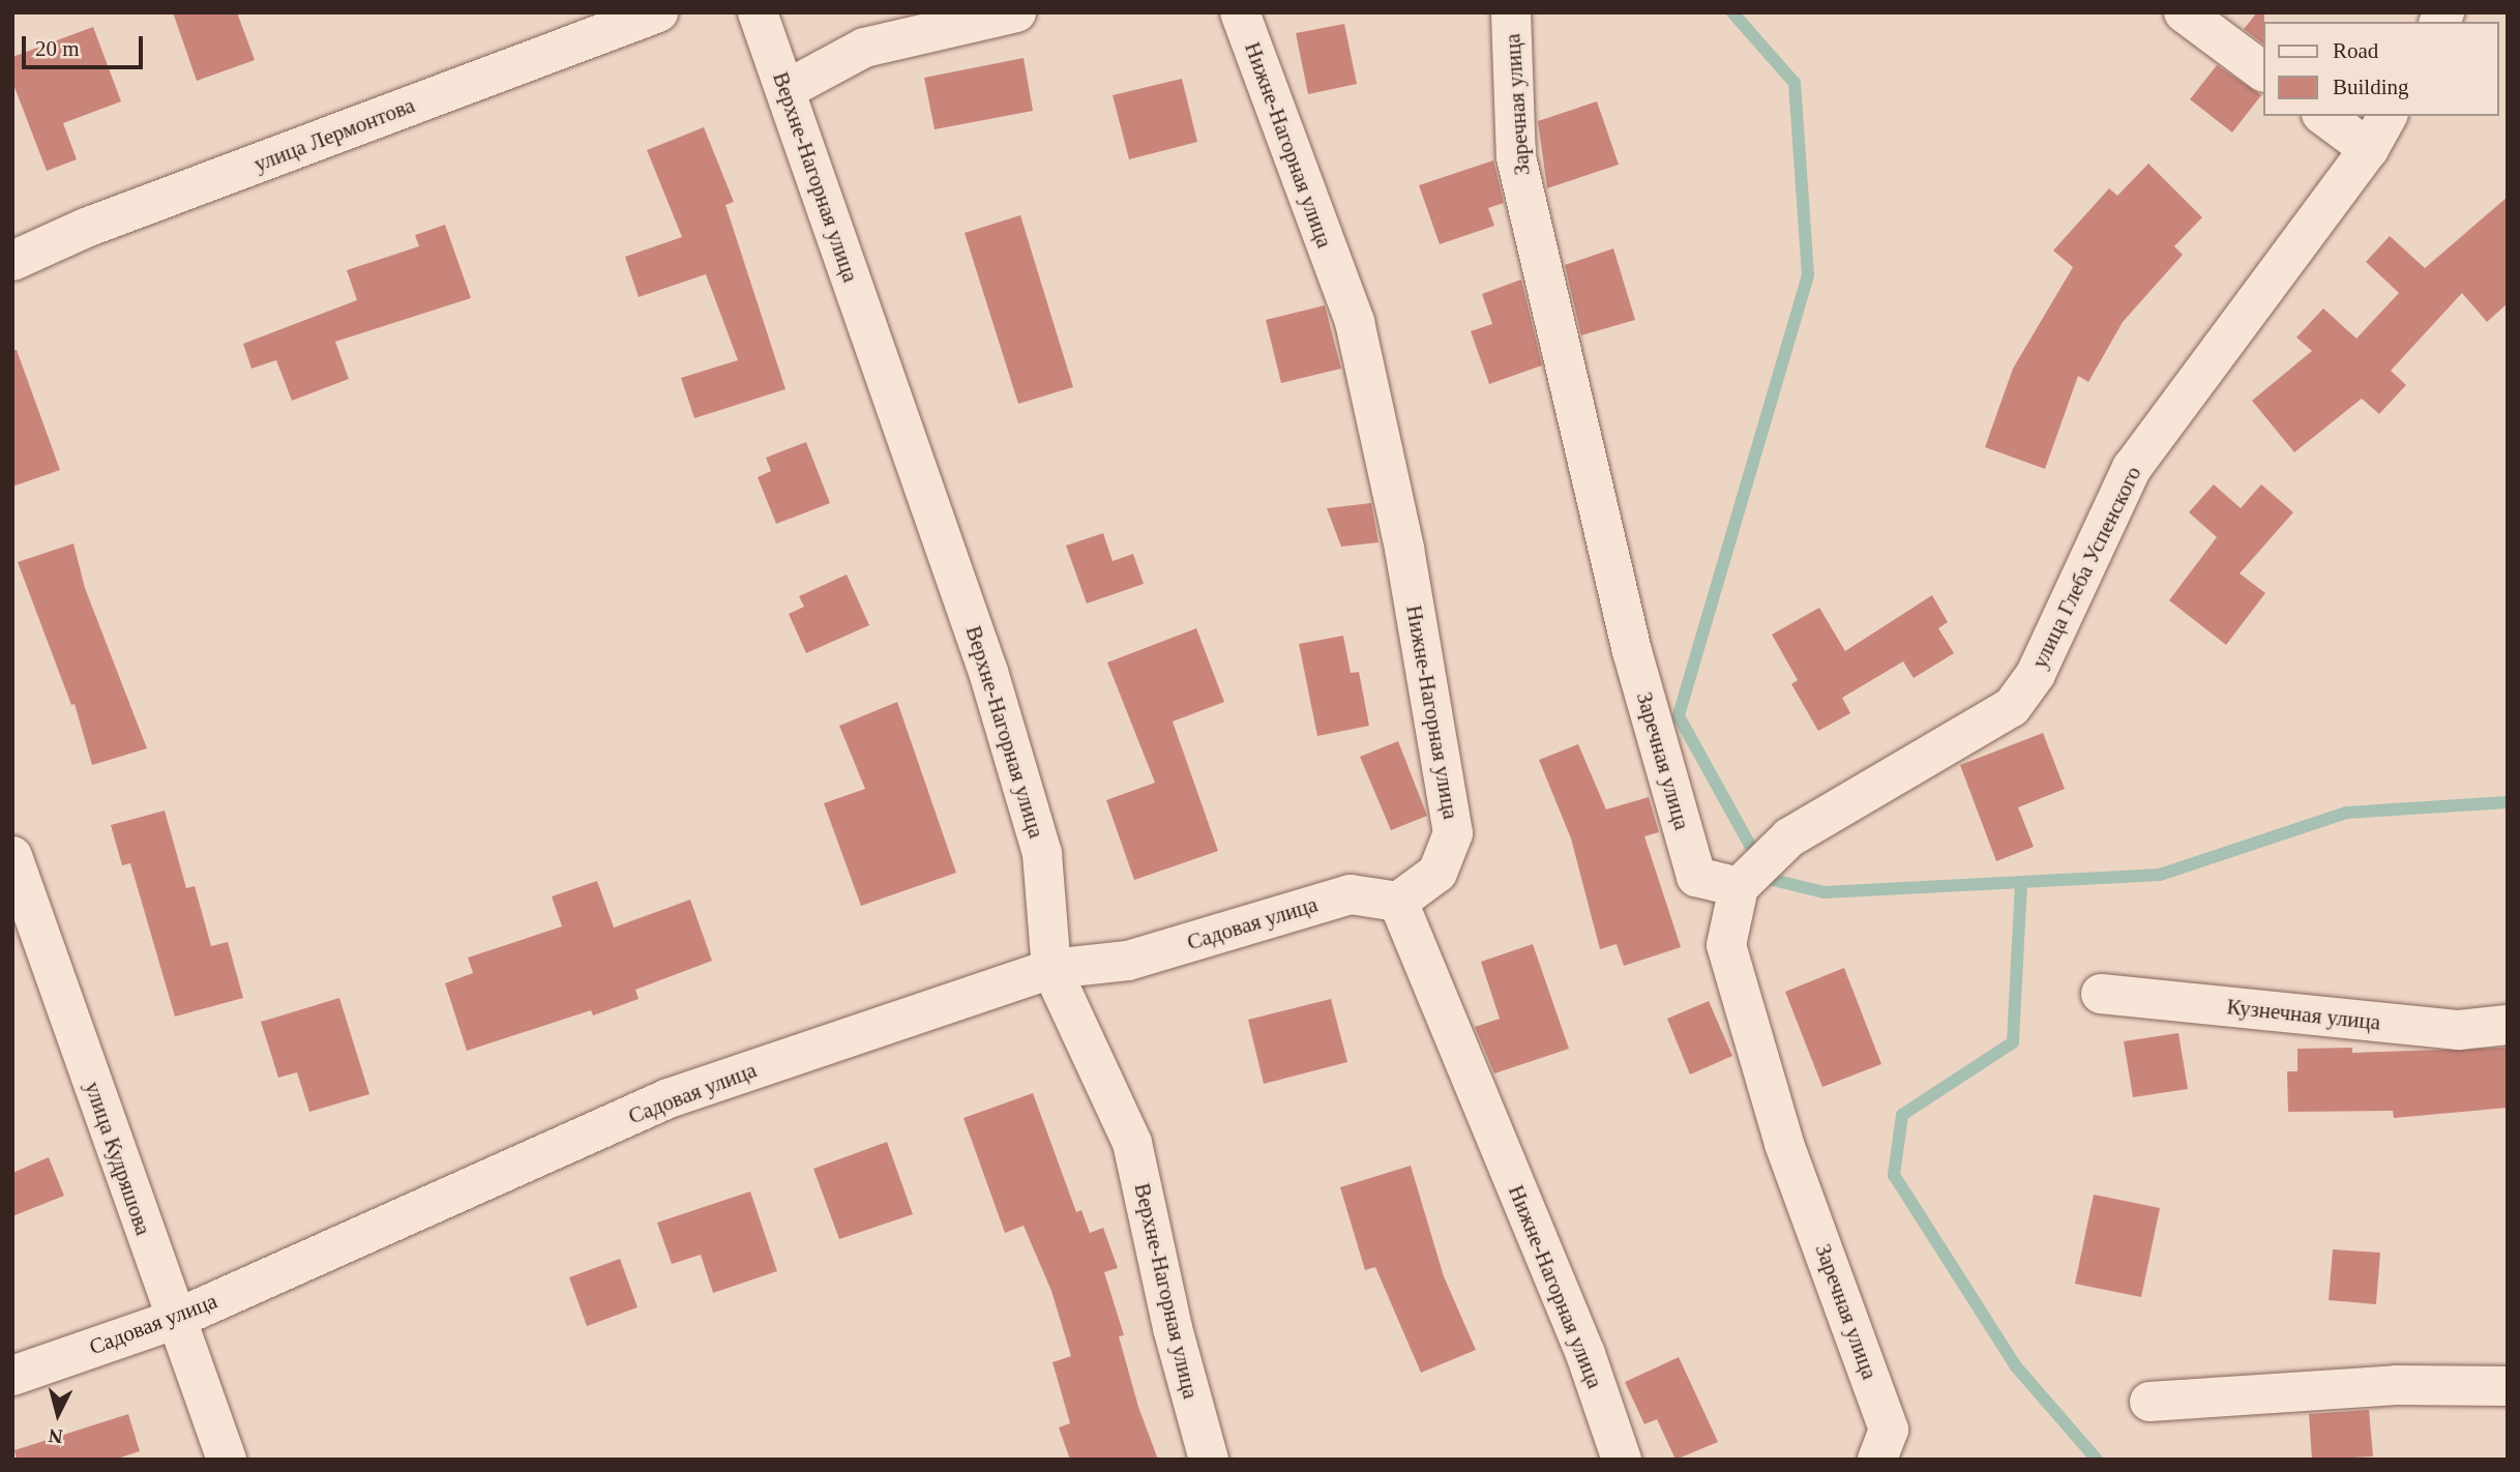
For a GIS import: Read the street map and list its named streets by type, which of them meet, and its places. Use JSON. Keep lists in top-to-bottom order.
{
  "streets": {
    "street": [
      "Заречная улица",
      "улица Лермонтова",
      "Нижне-Нагорная улица",
      "Верхне-Нагорная улица",
      "улица Глеба Успенского",
      "Садовая улица",
      "Кузнечная улица",
      "улица Кудряшова"
    ]
  },
  "crossings": [
    ["Заречная улица", "улица Глеба Успенского"],
    ["Нижне-Нагорная улица", "Садовая улица"],
    ["Верхне-Нагорная улица", "Садовая улица"],
    ["Садовая улица", "улица Кудряшова"]
  ],
  "legend": ["Road", "Building"],
  "scale_bar": "20 m",
  "north": "bottom"
}
